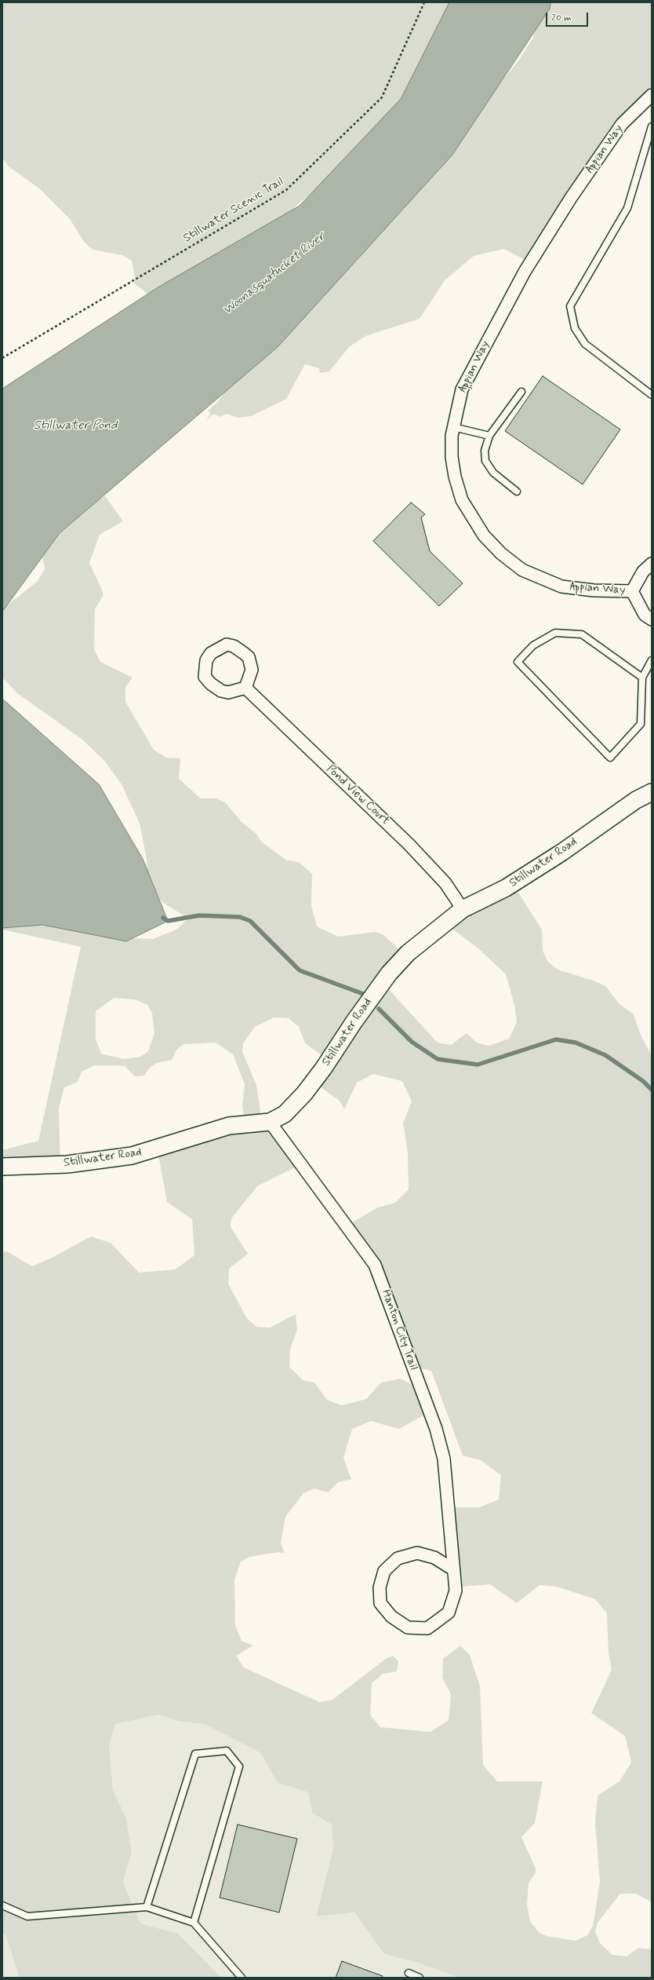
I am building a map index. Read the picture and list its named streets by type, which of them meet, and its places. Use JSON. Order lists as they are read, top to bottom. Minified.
{"streets":{"street":["Appian Way","Pond View Court","Stillwater Road","Hanton City Trail"],"path":["Stillwater Scenic Trail"]},"crossings":[["Pond View Court","Stillwater Road"],["Stillwater Road","Hanton City Trail"]],"water":["Woonasquatucket River","Stillwater Pond"],"scale_bar":"20 m"}
